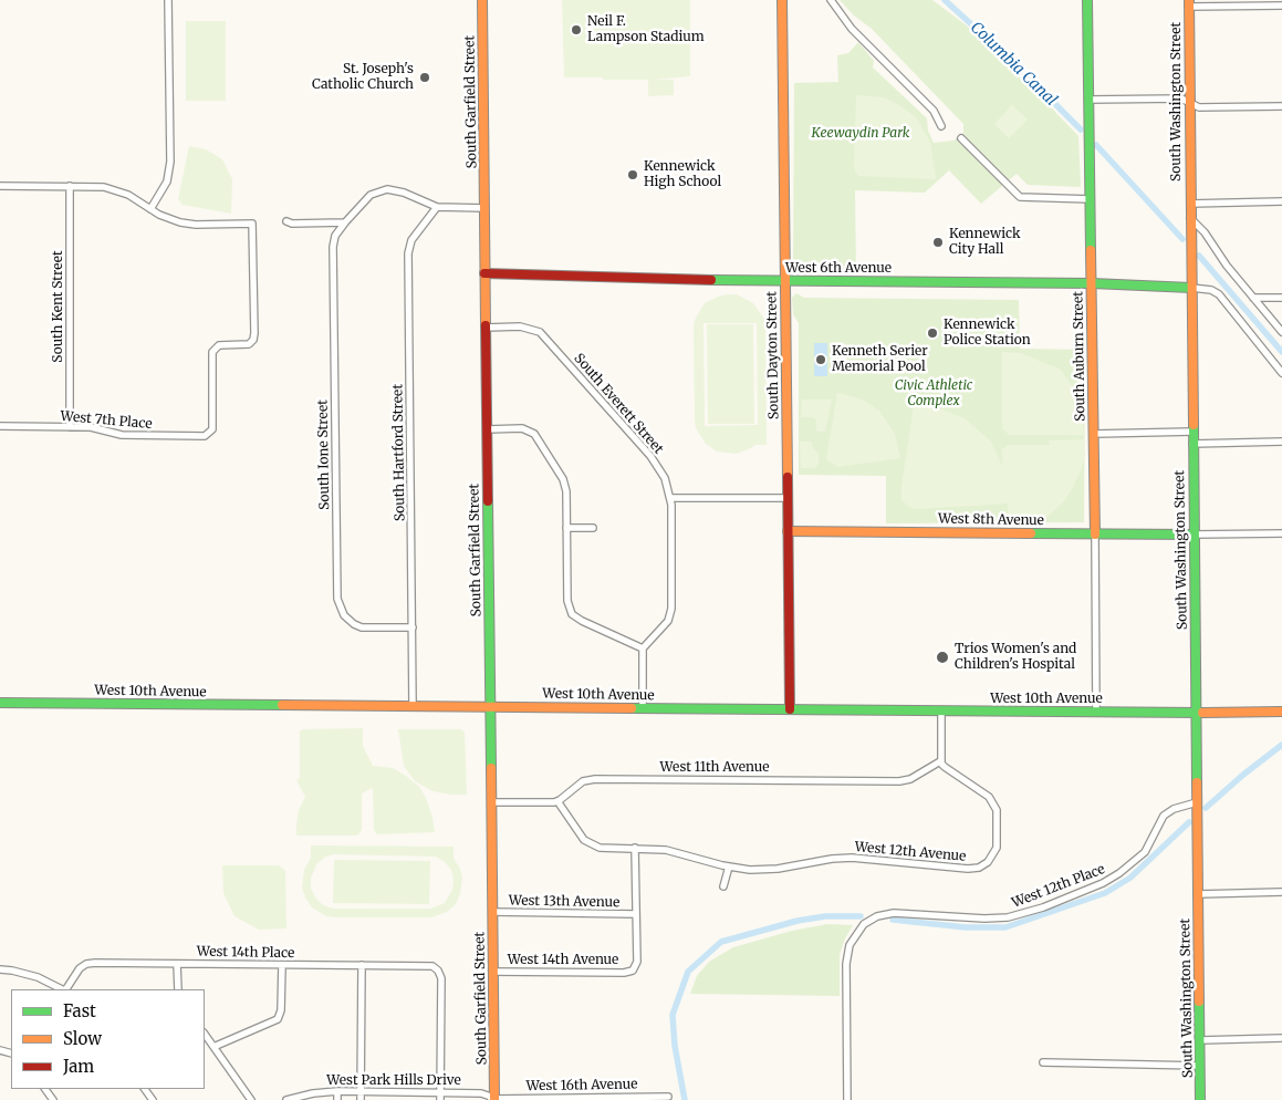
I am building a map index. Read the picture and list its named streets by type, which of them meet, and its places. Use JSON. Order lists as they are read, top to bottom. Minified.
{"streets":{"street":["South Garfield Street","South Washington Street","West 6th Avenue","South Kent Street","South Dayton Street","South Auburn Street","South Everett Street","West 7th Place","South Hartford Street","South Ione Street","West 8th Avenue","West 10th Avenue","West 11th Avenue","West 12th Avenue","West 12th Place","West 13th Avenue","West 14th Place","West 14th Avenue","West Park Hills Drive","West 16th Avenue"]},"crossings":[["South Garfield Street","West 6th Avenue"],["South Garfield Street","South Everett Street"],["South Garfield Street","West 10th Avenue"],["South Garfield Street","West 13th Avenue"],["South Garfield Street","West 14th Avenue"],["South Garfield Street","West Park Hills Drive"],["South Garfield Street","West 16th Avenue"],["South Washington Street","West 6th Avenue"],["South Washington Street","West 8th Avenue"],["South Washington Street","West 10th Avenue"],["South Washington Street","West 12th Place"],["West 6th Avenue","South Dayton Street"],["West 6th Avenue","South Auburn Street"],["South Kent Street","West 7th Place"],["South Dayton Street","West 8th Avenue"],["South Dayton Street","West 10th Avenue"],["South Auburn Street","West 8th Avenue"],["South Auburn Street","West 10th Avenue"],["South Hartford Street","South Ione Street"],["South Hartford Street","West 10th Avenue"],["West 11th Avenue","West 12th Avenue"],["West 13th Avenue","West 14th Avenue"],["West 14th Place","West Park Hills Drive"],["West Park Hills Drive","West 16th Avenue"]],"water":["Columbia Canal"],"parks":["Keewaydin Park","Civic Athletic Complex"],"places":["Neil F. Lampson Stadium","St. Joseph's Catholic Church","Kennewick High School","Kennewick City Hall","Kennewick Police Station","Kenneth Serier Memorial Pool","Trios Women's and Children's Hospital"],"legend":["Fast","Slow","Jam"]}
